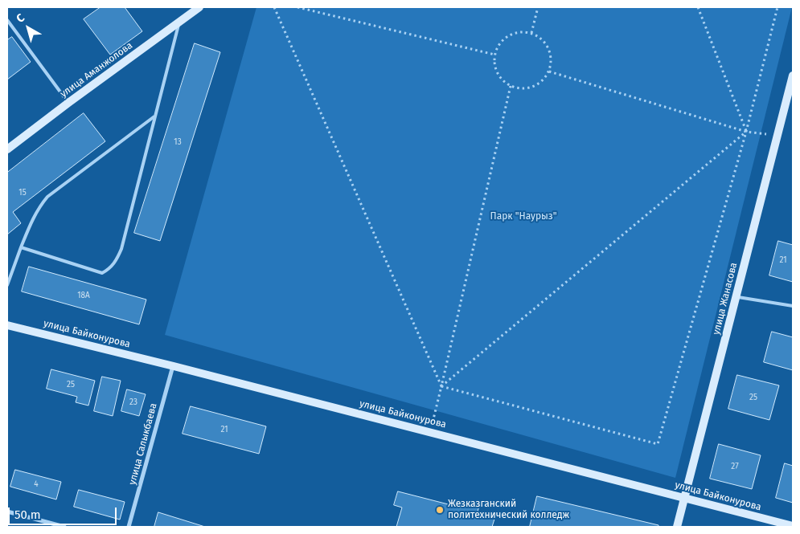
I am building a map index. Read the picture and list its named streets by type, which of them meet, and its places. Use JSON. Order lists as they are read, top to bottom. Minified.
{"streets":{"street":["улица Аманжолова","улица Жанасова","улица Байконурова","улица Салыкбаева"]},"crossings":[["улица Жанасова","улица Байконурова"],["улица Байконурова","улица Салыкбаева"]],"parks":["Парк \"Наурыз\""],"places":["Жезказганский политехнический колледж"],"house_numbers":["13","15","21","18А","25","25","23","21","27","4"],"scale_bar":"50 m","north":"top left"}
